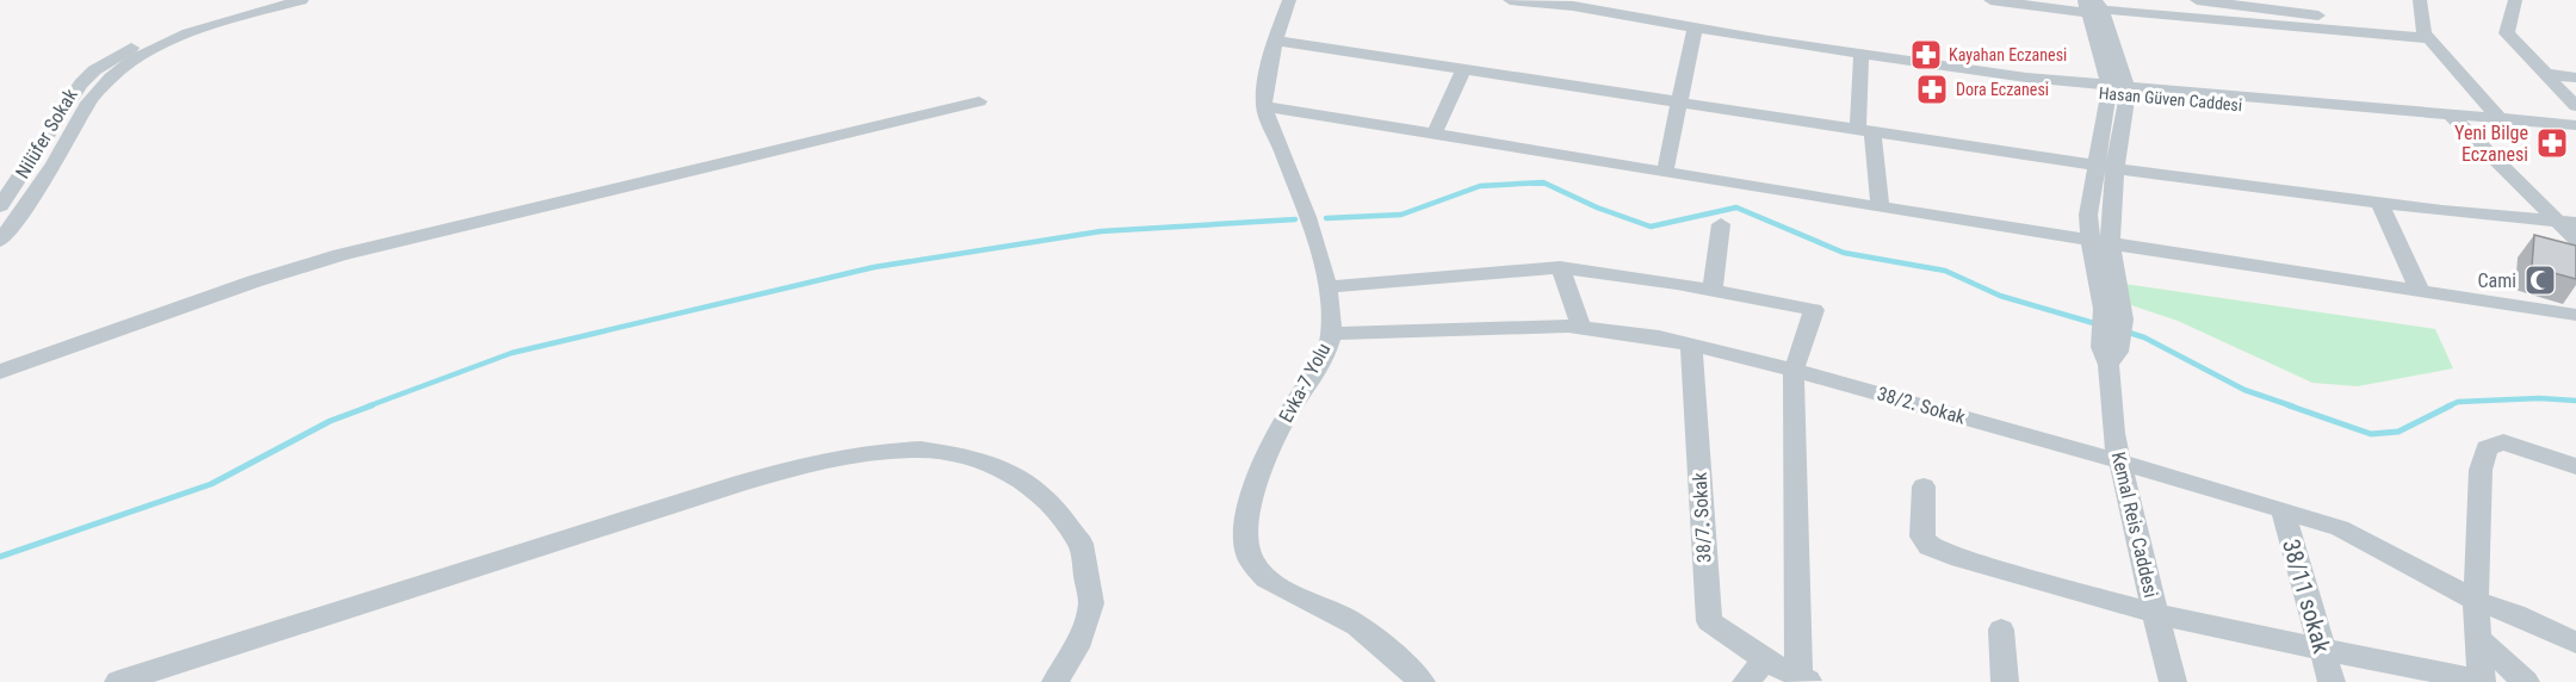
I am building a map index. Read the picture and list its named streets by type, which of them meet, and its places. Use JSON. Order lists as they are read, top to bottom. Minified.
{"streets":{"street":["Hasan Güven Caddesi","Nilüfer Sokak","Evka-7 Yolu","38/2. Sokak","38/7. Sokak","Kemal Reis Caddesi","38/11 sokak"]},"crossings":[["Hasan Güven Caddesi","Kemal Reis Caddesi"],["Evka-7 Yolu","38/2. Sokak"],["38/2. Sokak","38/7. Sokak"],["38/2. Sokak","Kemal Reis Caddesi"],["38/2. Sokak","38/11 sokak"]],"places":{"pharmacy":["Kayahan Eczanesi","Dora Eczanesi","Yeni Bilge Eczanesi"],"mosque":["Cami"]}}
